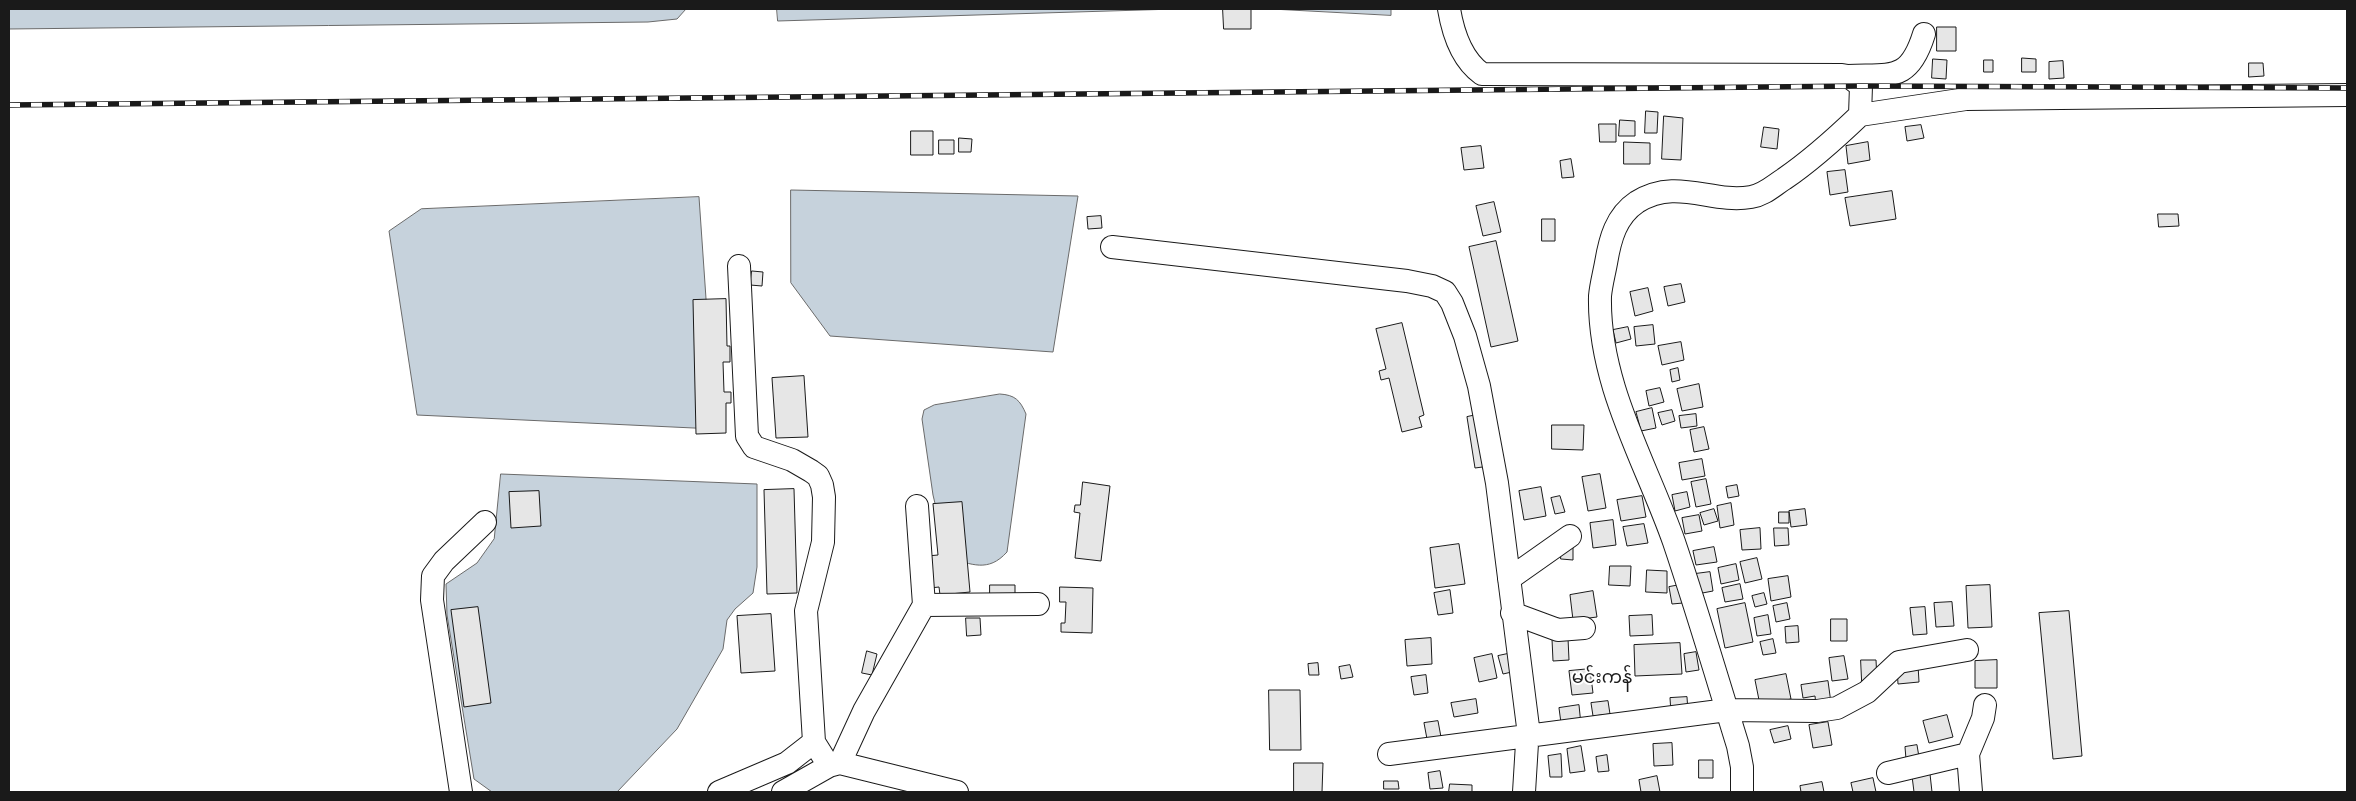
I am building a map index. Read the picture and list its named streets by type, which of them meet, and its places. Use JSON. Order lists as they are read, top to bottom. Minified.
{"districts":["မင်းကန်"]}
